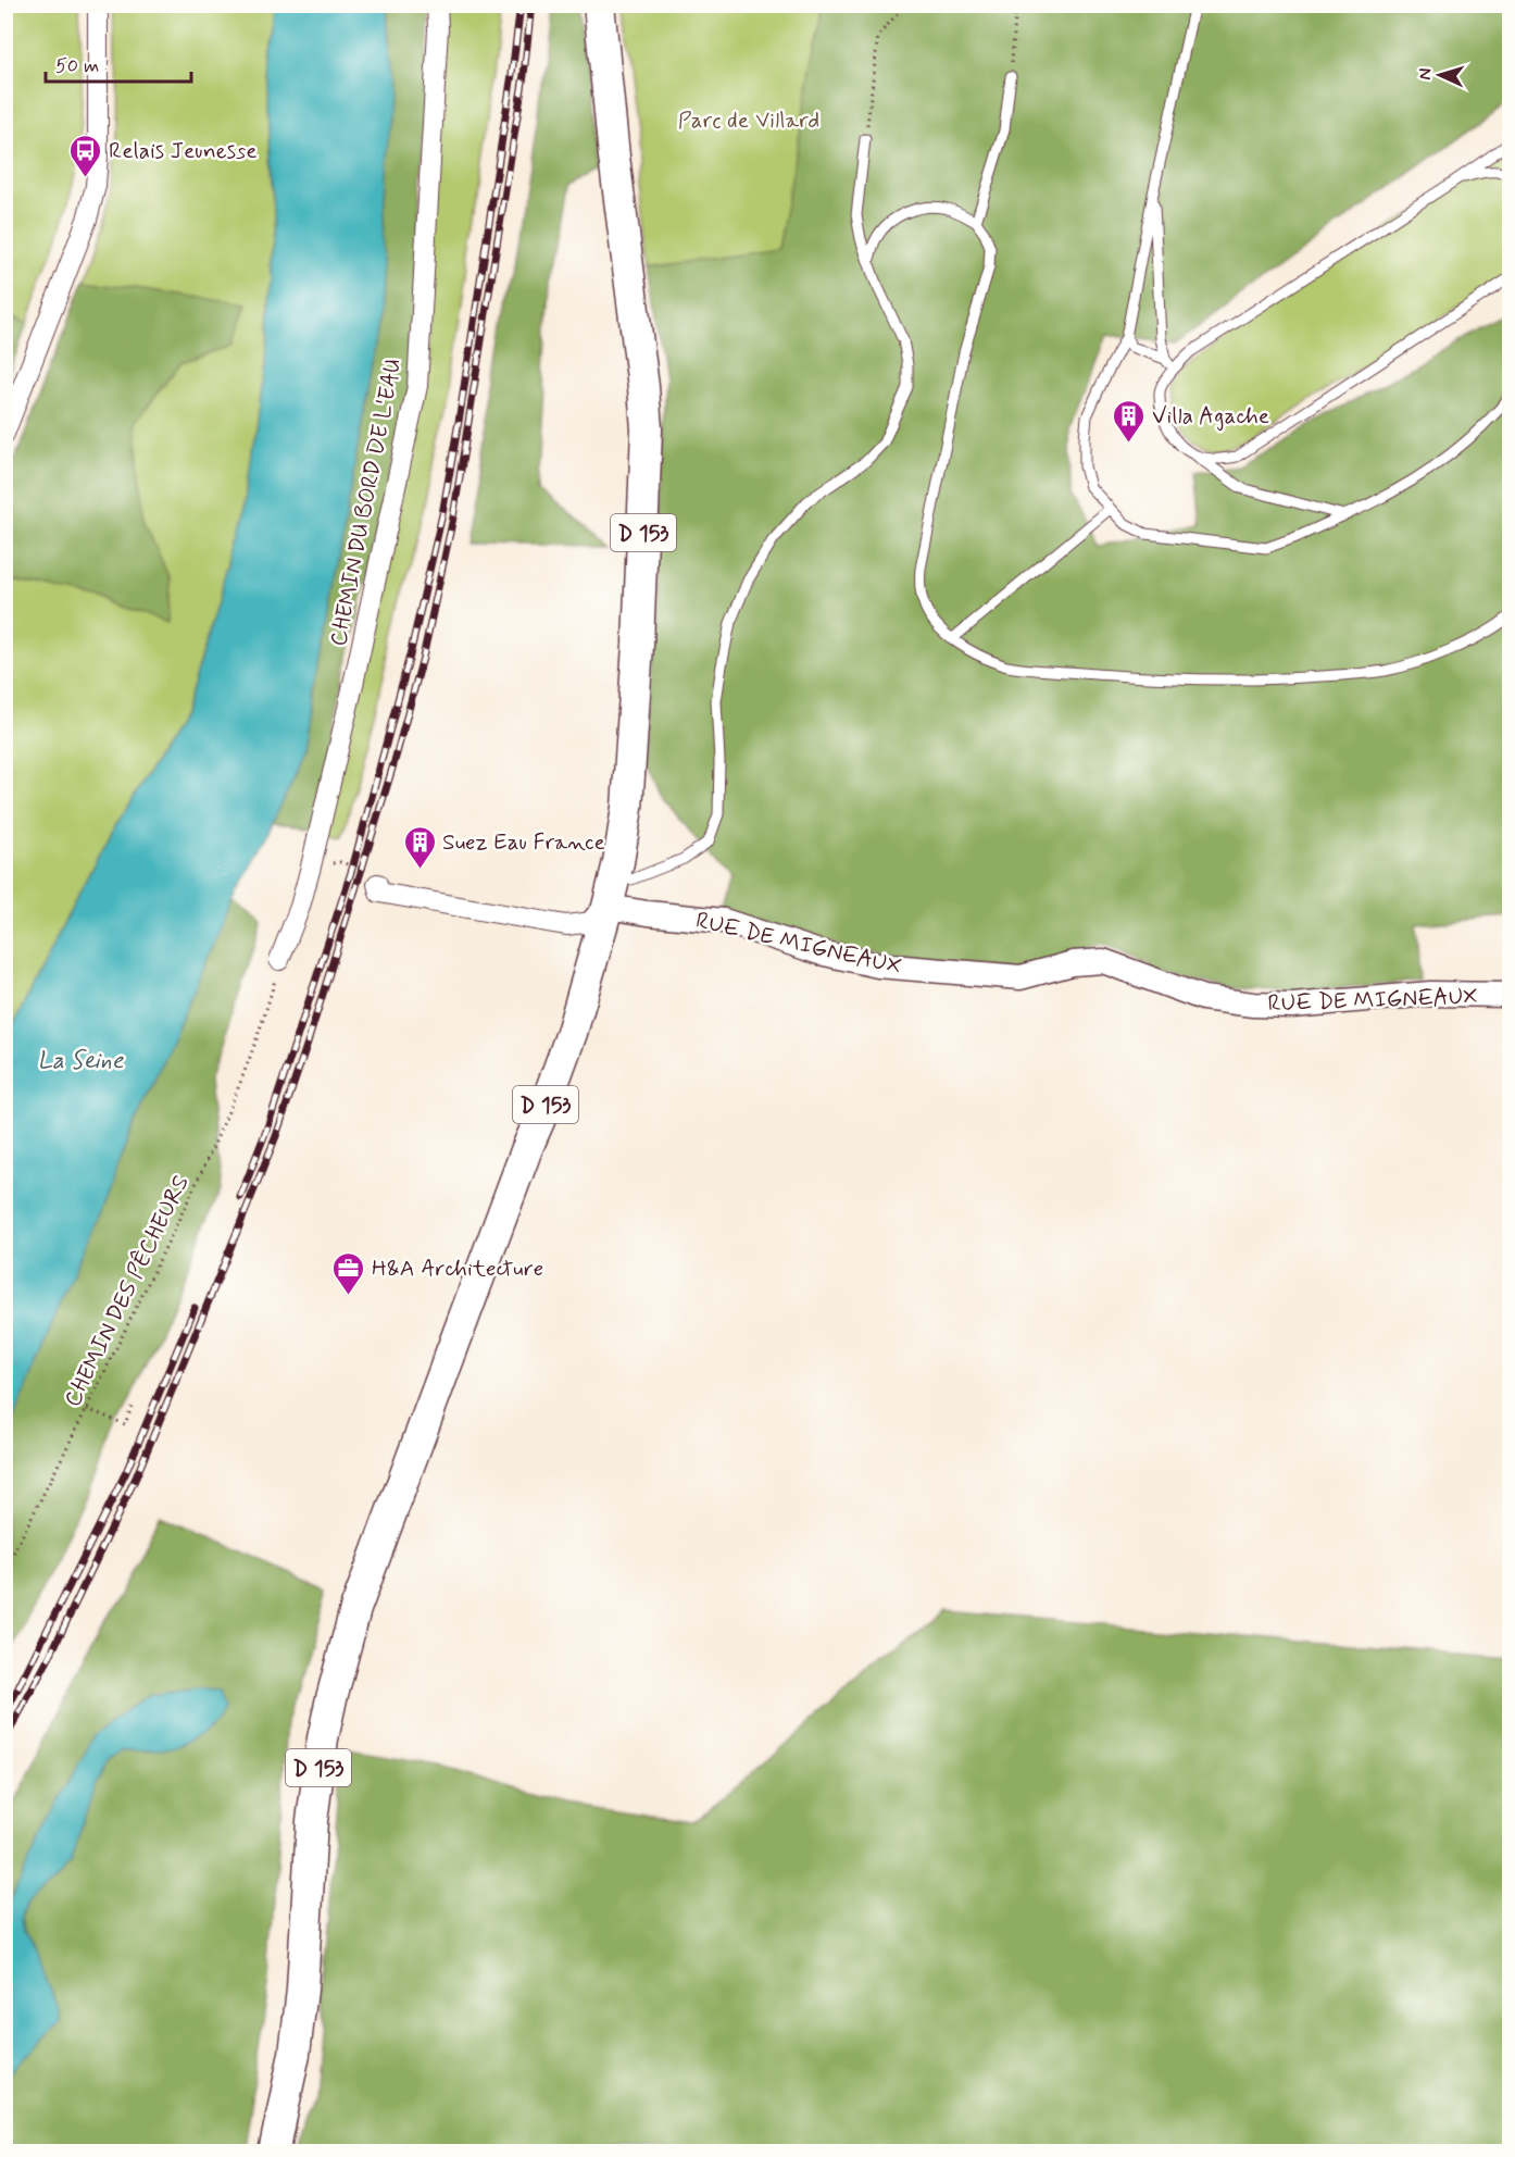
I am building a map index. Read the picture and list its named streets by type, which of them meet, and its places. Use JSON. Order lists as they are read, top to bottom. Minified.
{"streets":{"main road":["D 153"],"street":["CHEMIN DU BORD DE L'EAU","RUE DE MIGNEAUX"],"path":["CHEMIN DES PÊCHEURS"]},"crossings":[["CHEMIN DU BORD DE L'EAU","CHEMIN DES PÊCHEURS"],["D 153","RUE DE MIGNEAUX"]],"water":["La Seine"],"parks":["Parc de Villard"],"places":{"bus stop":["Relais Jeunesse"],"building":["Villa Agache","Suez Eau France"],"office":["H&A Architecture"]},"scale_bar":"50 m","north":"left"}
